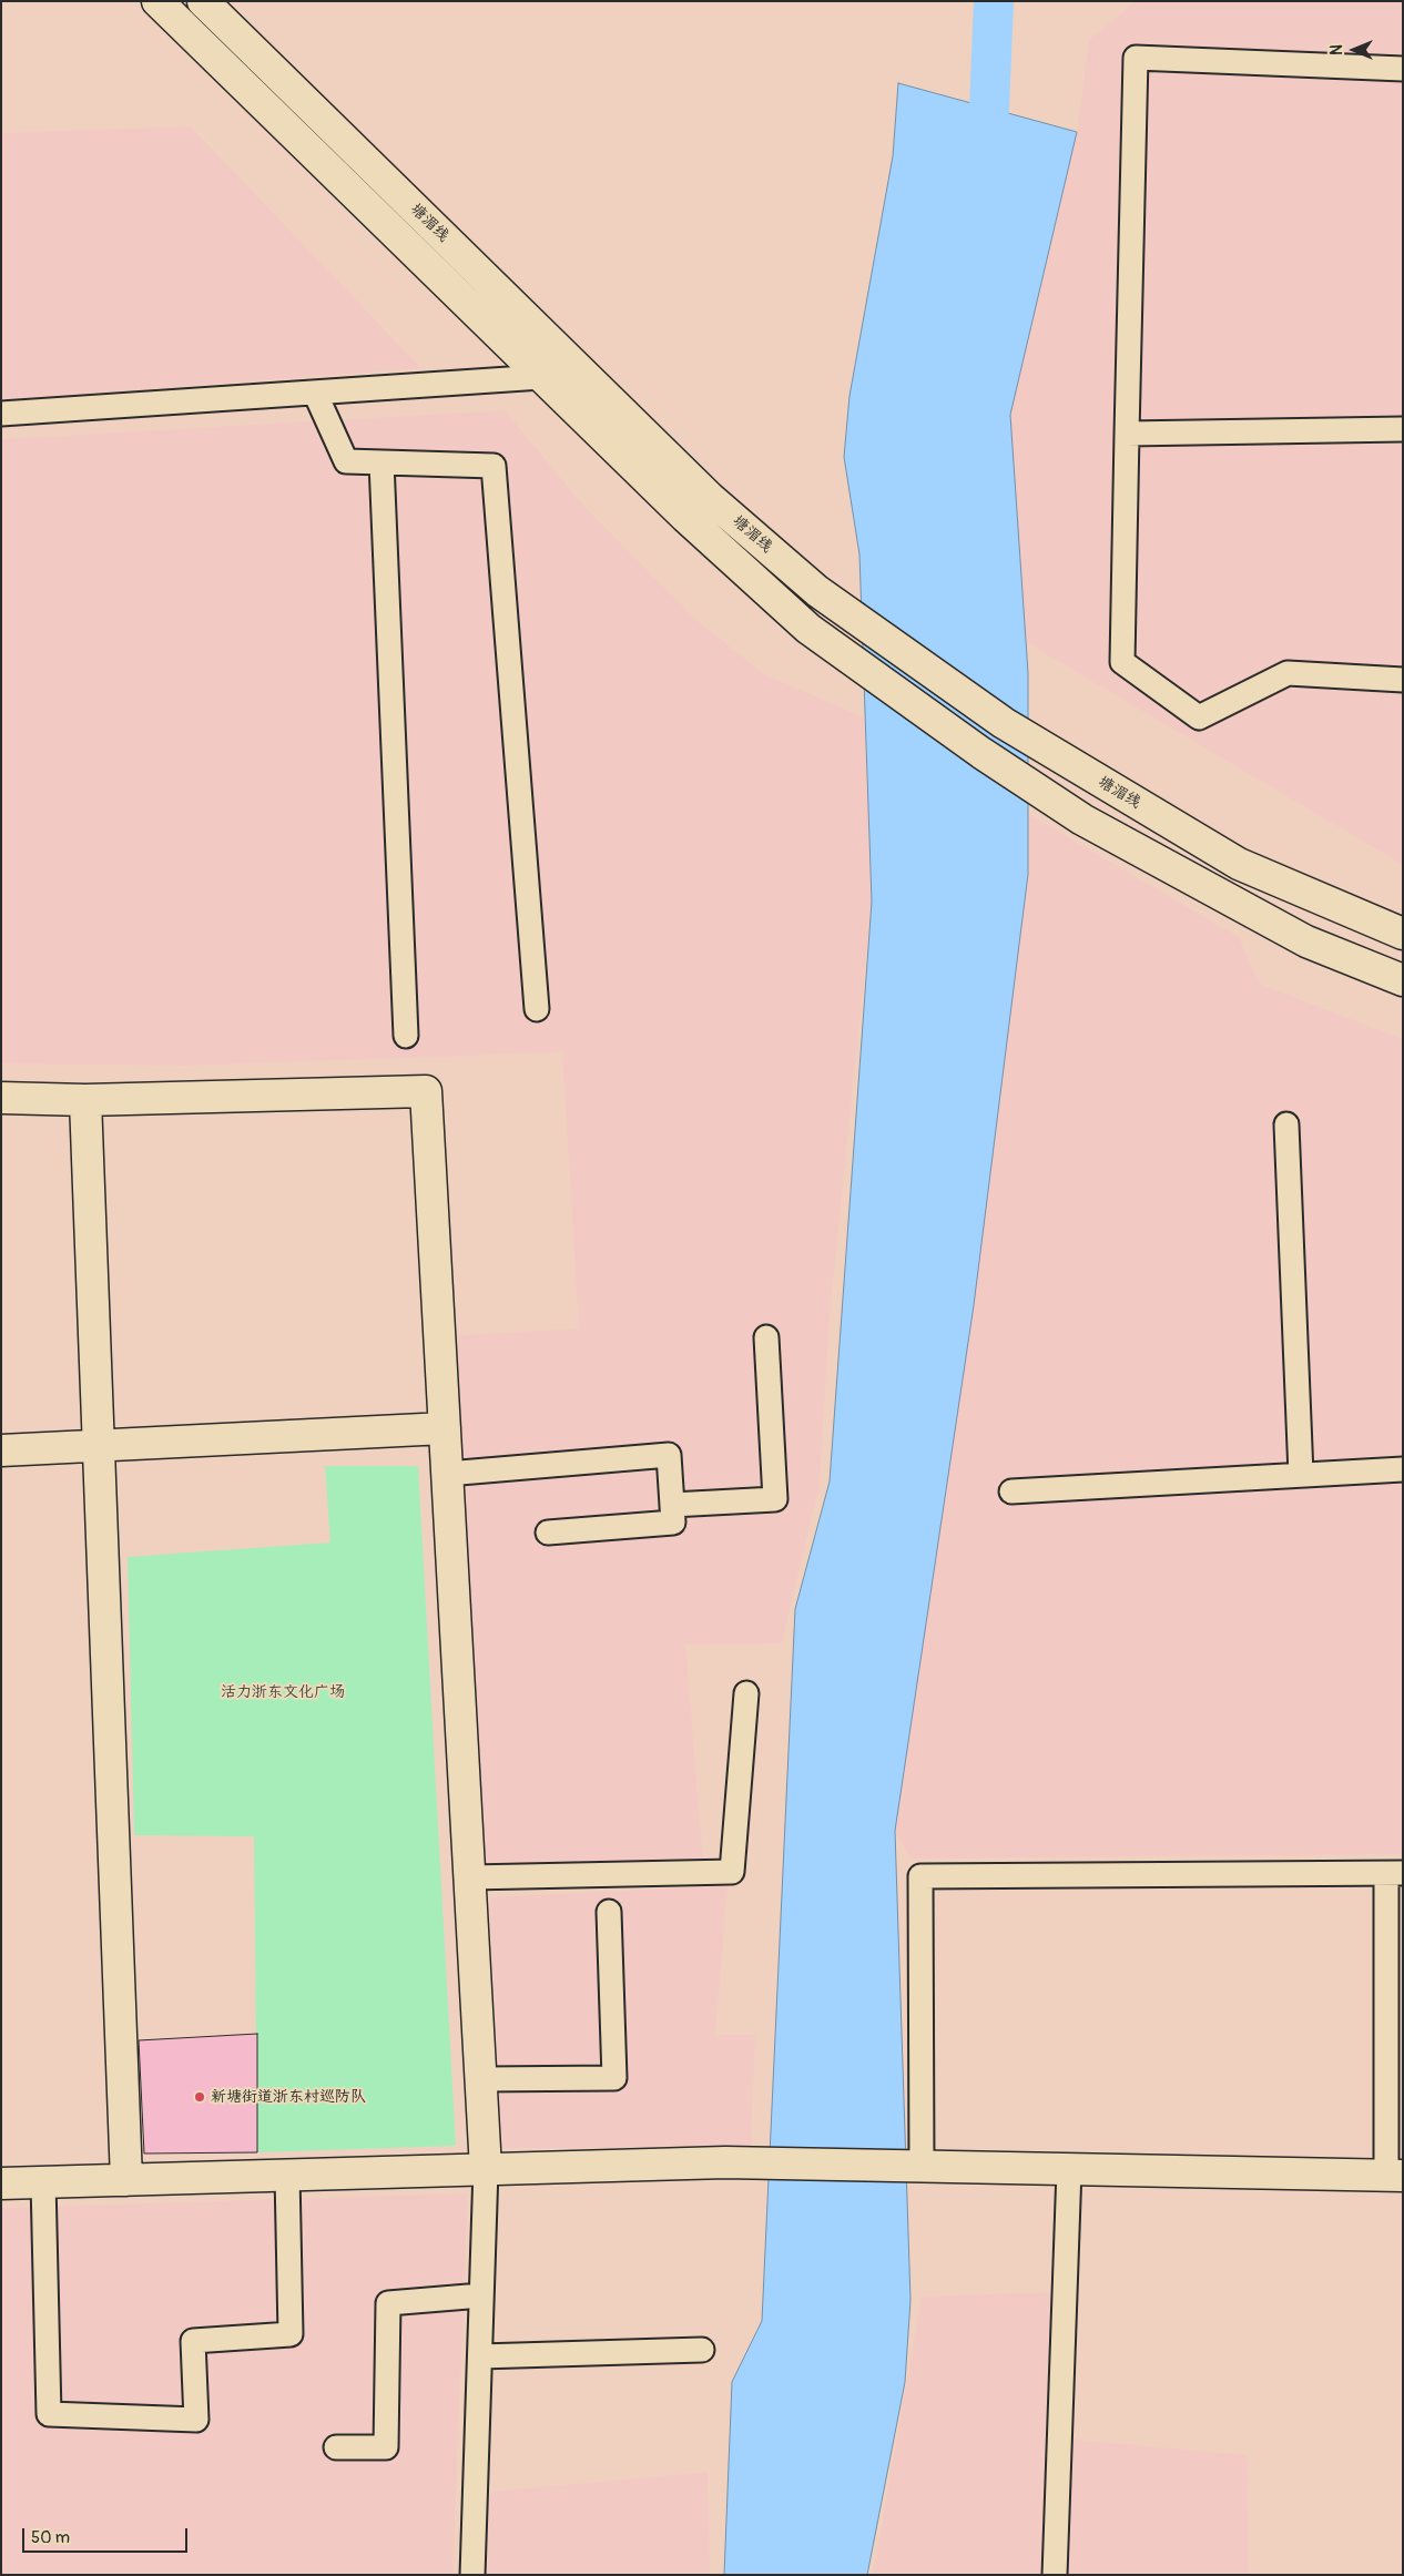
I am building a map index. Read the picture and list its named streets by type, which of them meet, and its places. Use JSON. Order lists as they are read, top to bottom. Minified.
{"streets":{"main road":["塘湄线"]},"parks":["活力浙东文化广场"],"places":["新塘街道浙东村巡防队"],"scale_bar":"50 m","north":"left"}
